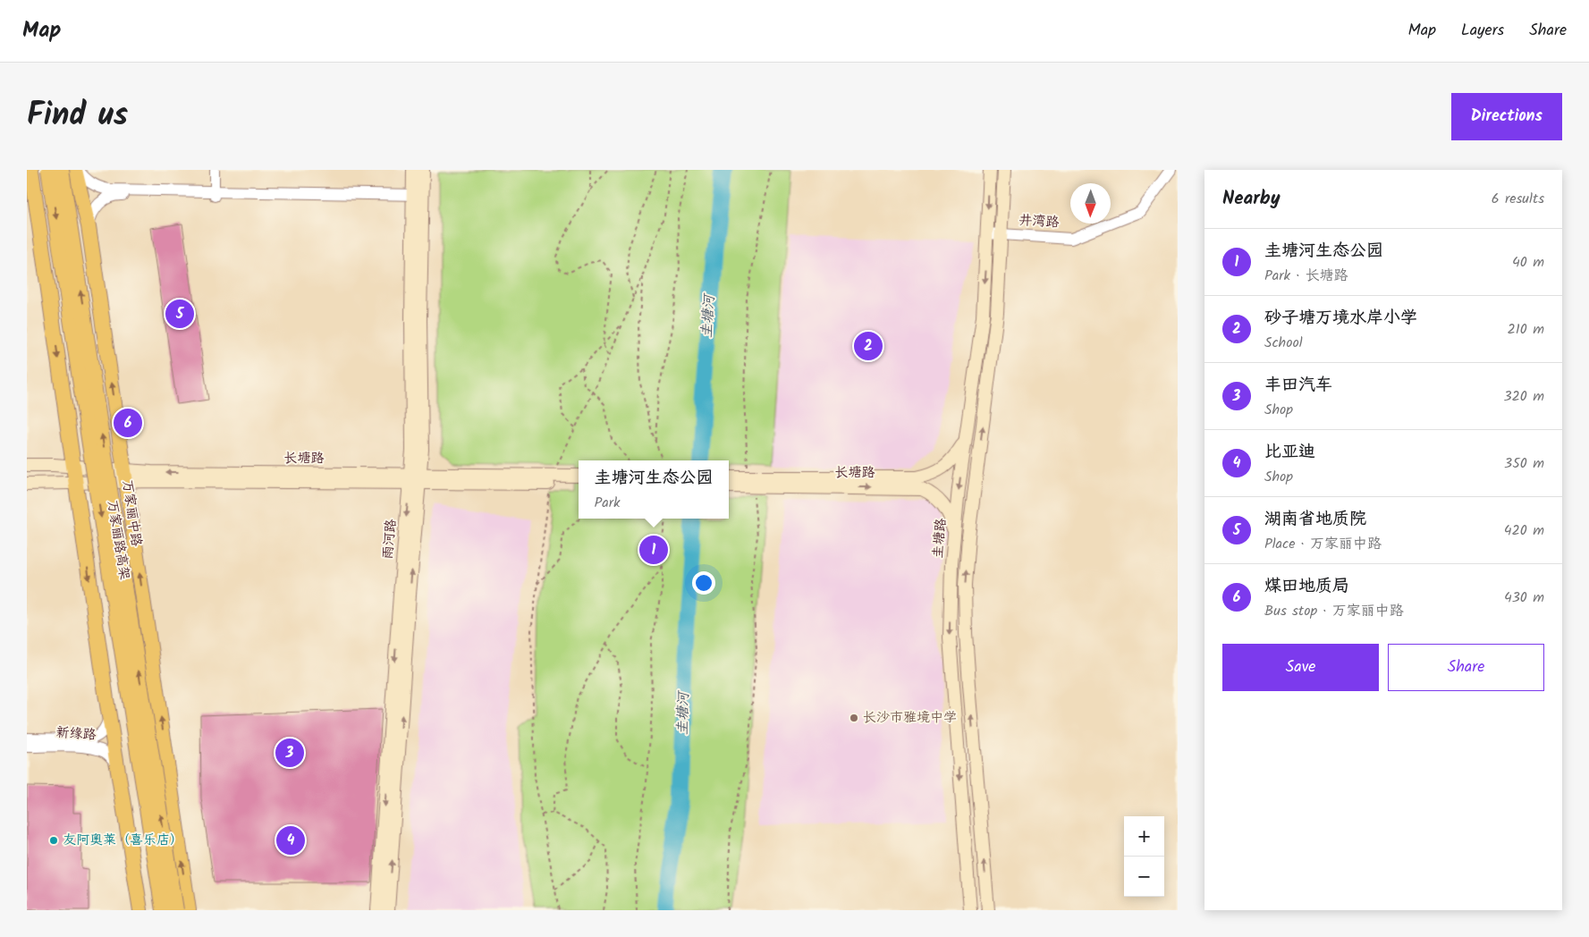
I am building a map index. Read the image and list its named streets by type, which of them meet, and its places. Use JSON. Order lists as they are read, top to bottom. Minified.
{"streets":{"main road":["长塘路","万家丽中路","圭塘路","雨河路","万家丽路高架"],"street":["井湾路","新缘路"]},"crossings":[["井湾路","圭塘路"],["长塘路","万家丽中路"],["长塘路","圭塘路"],["长塘路","雨河路"]],"water":["圭塘河"],"places":["长沙市雅境中学","友阿奥莱（喜乐店）"],"north":"bottom","page":{"header":"Map","nav":["Map","Layers","Share"],"title":"Find us","buttons":["Directions",["Save","Share"]],"heading":["Nearby","6 results"],"list":[{"mark":"1","name":"圭塘河生态公园","note":"Park · 长塘路","value":"40 m"},{"mark":"2","name":"砂子塘万境水岸小学","note":"School","value":"210 m"},{"mark":"3","name":"丰田汽车","note":"Shop","value":"320 m"},{"mark":"4","name":"比亚迪","note":"Shop","value":"350 m"},{"mark":"5","name":"湖南省地质院","note":"Place · 万家丽中路","value":"420 m"},{"mark":"6","name":"煤田地质局","note":"Bus stop · 万家丽中路","value":"430 m"}],"pins":["5","2","6","1","3","4"],"popup":["圭塘河生态公园","Park"],"map_buttons":["+","−"]}}
